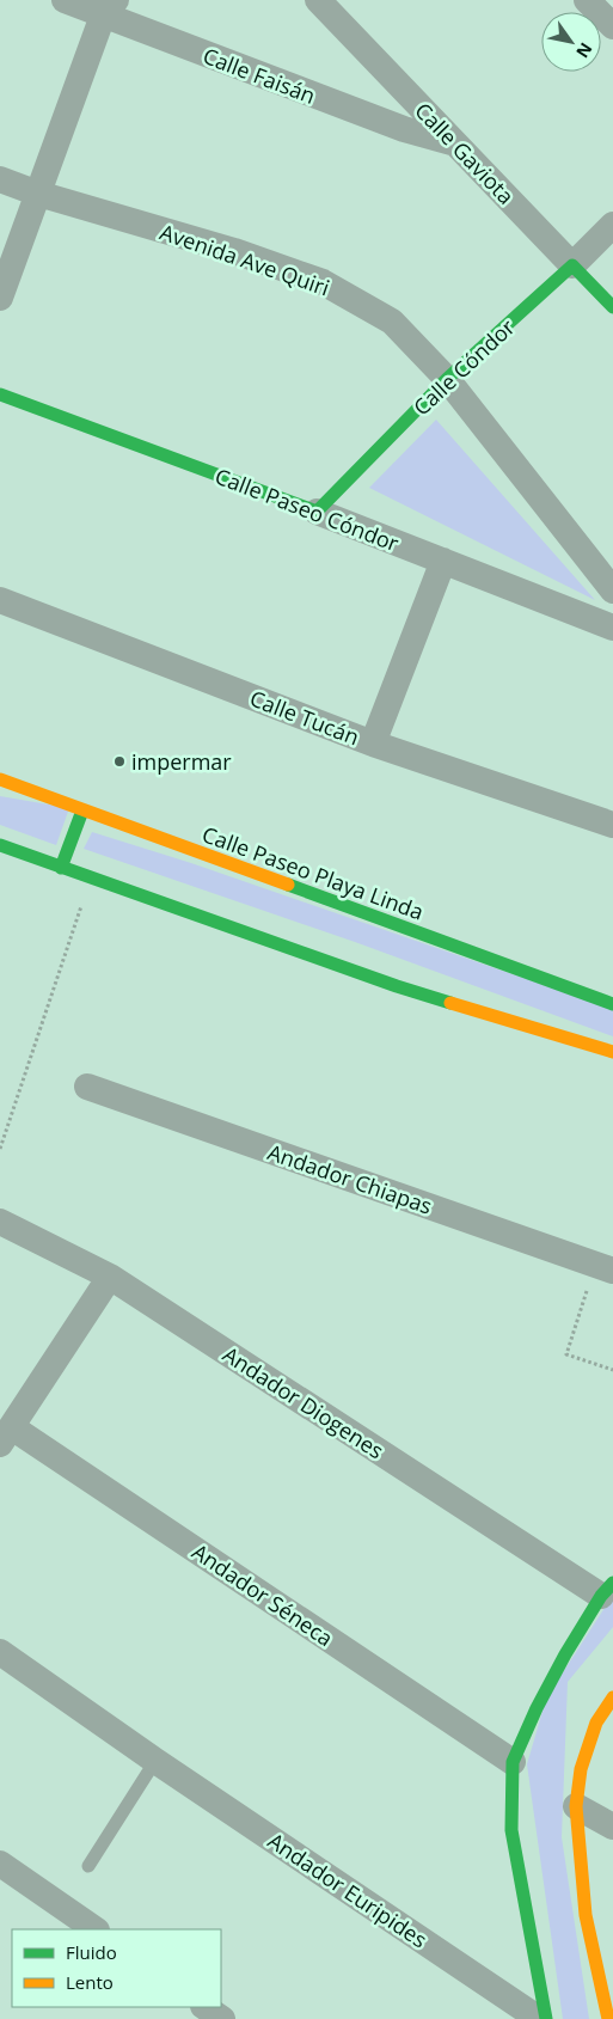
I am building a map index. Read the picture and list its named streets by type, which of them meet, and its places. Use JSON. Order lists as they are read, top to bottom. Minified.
{"streets":{"street":["Calle Faisán","Calle Gaviota","Avenida Ave Quiri","Calle Cóndor","Calle Paseo Cóndor","Calle Tucán","Calle Paseo Playa Linda","Andador Chiapas","Andador Diogenes","Andador Séneca","Andador Euripides"]},"crossings":[["Calle Faisán","Calle Gaviota"],["Calle Gaviota","Calle Cóndor"],["Avenida Ave Quiri","Calle Cóndor"],["Calle Cóndor","Calle Paseo Cóndor"]],"places":["impermar"],"legend":["Fluido","Lento"],"north":"bottom right"}
